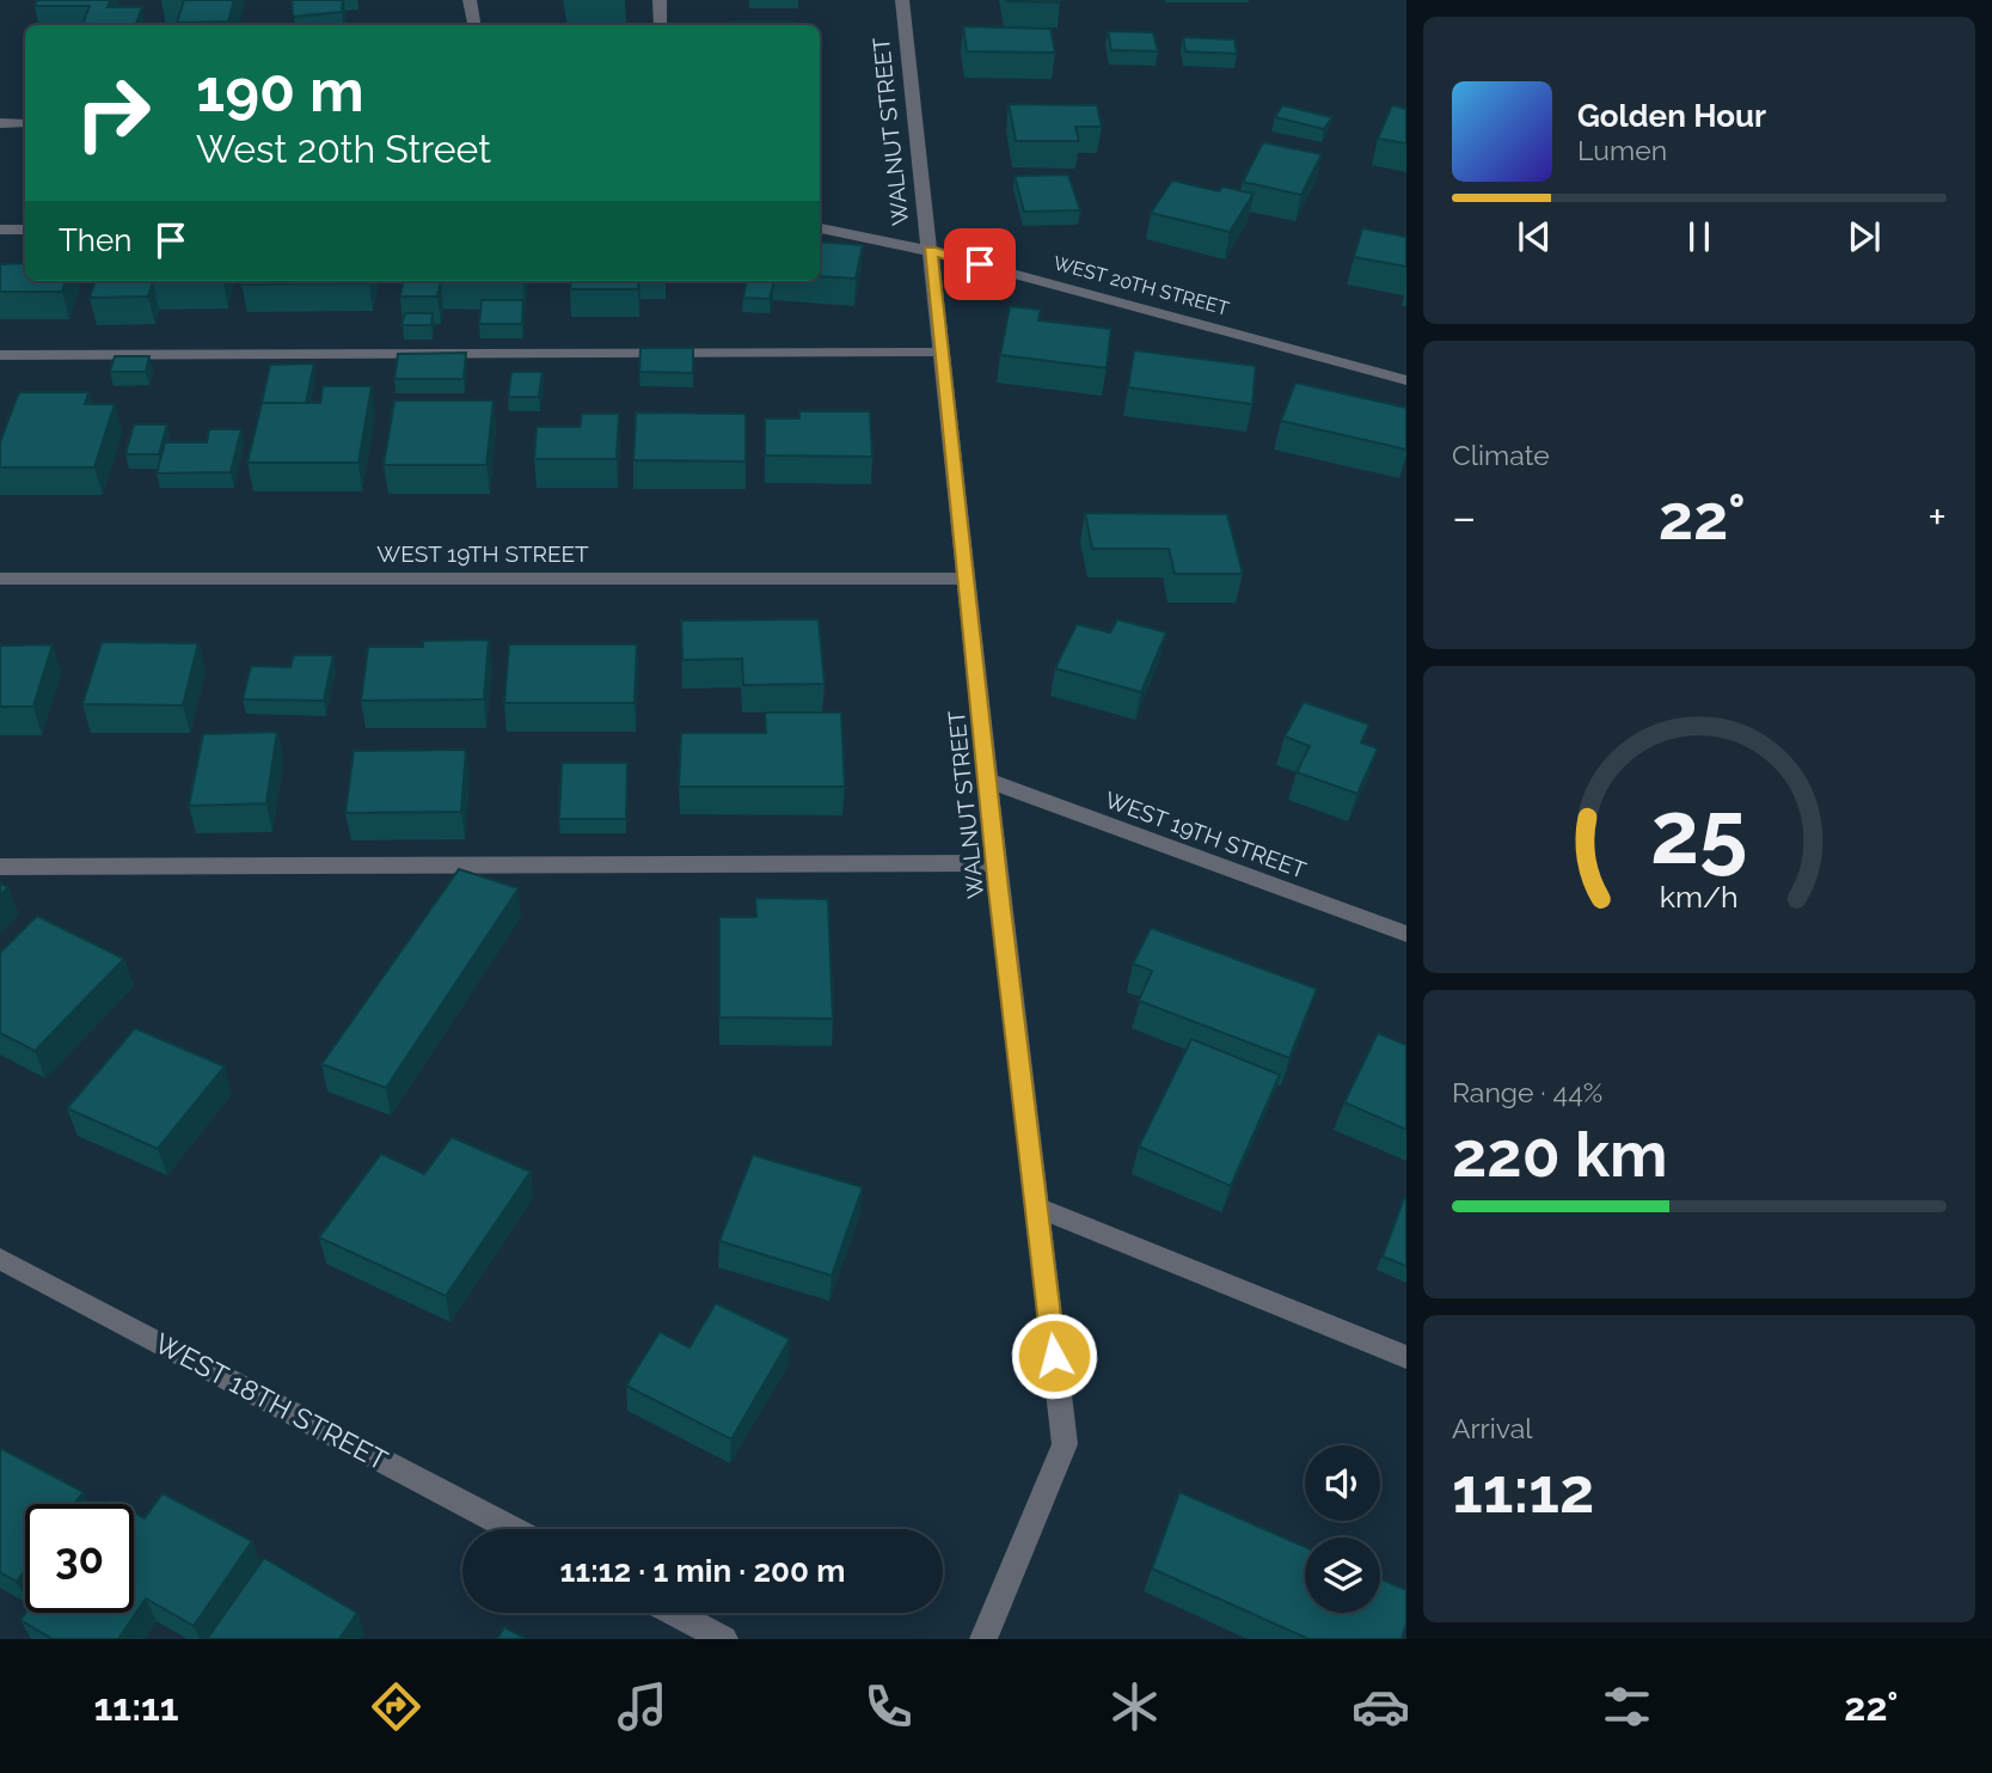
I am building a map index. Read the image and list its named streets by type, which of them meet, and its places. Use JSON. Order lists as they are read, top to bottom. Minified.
{"streets":{"street":["WALNUT STREET","WEST 20TH STREET","WEST 19TH STREET","WEST 18TH STREET"]},"crossings":[["WALNUT STREET","WEST 20TH STREET"],["WALNUT STREET","WEST 19TH STREET"]],"page":{"turn":["190 m","West 20th Street"],"song":["Golden Hour","Lumen"],"then":"Then","tile":["Climate",["Range · 44%","220 km"],["Arrival","11:12"]],"heat":["−","22°","+"],"limit":"30","trip":"11:12 · 1 min · 200 m","tabs":["11:11","22°"],"gauge":["25","km/h"]}}
